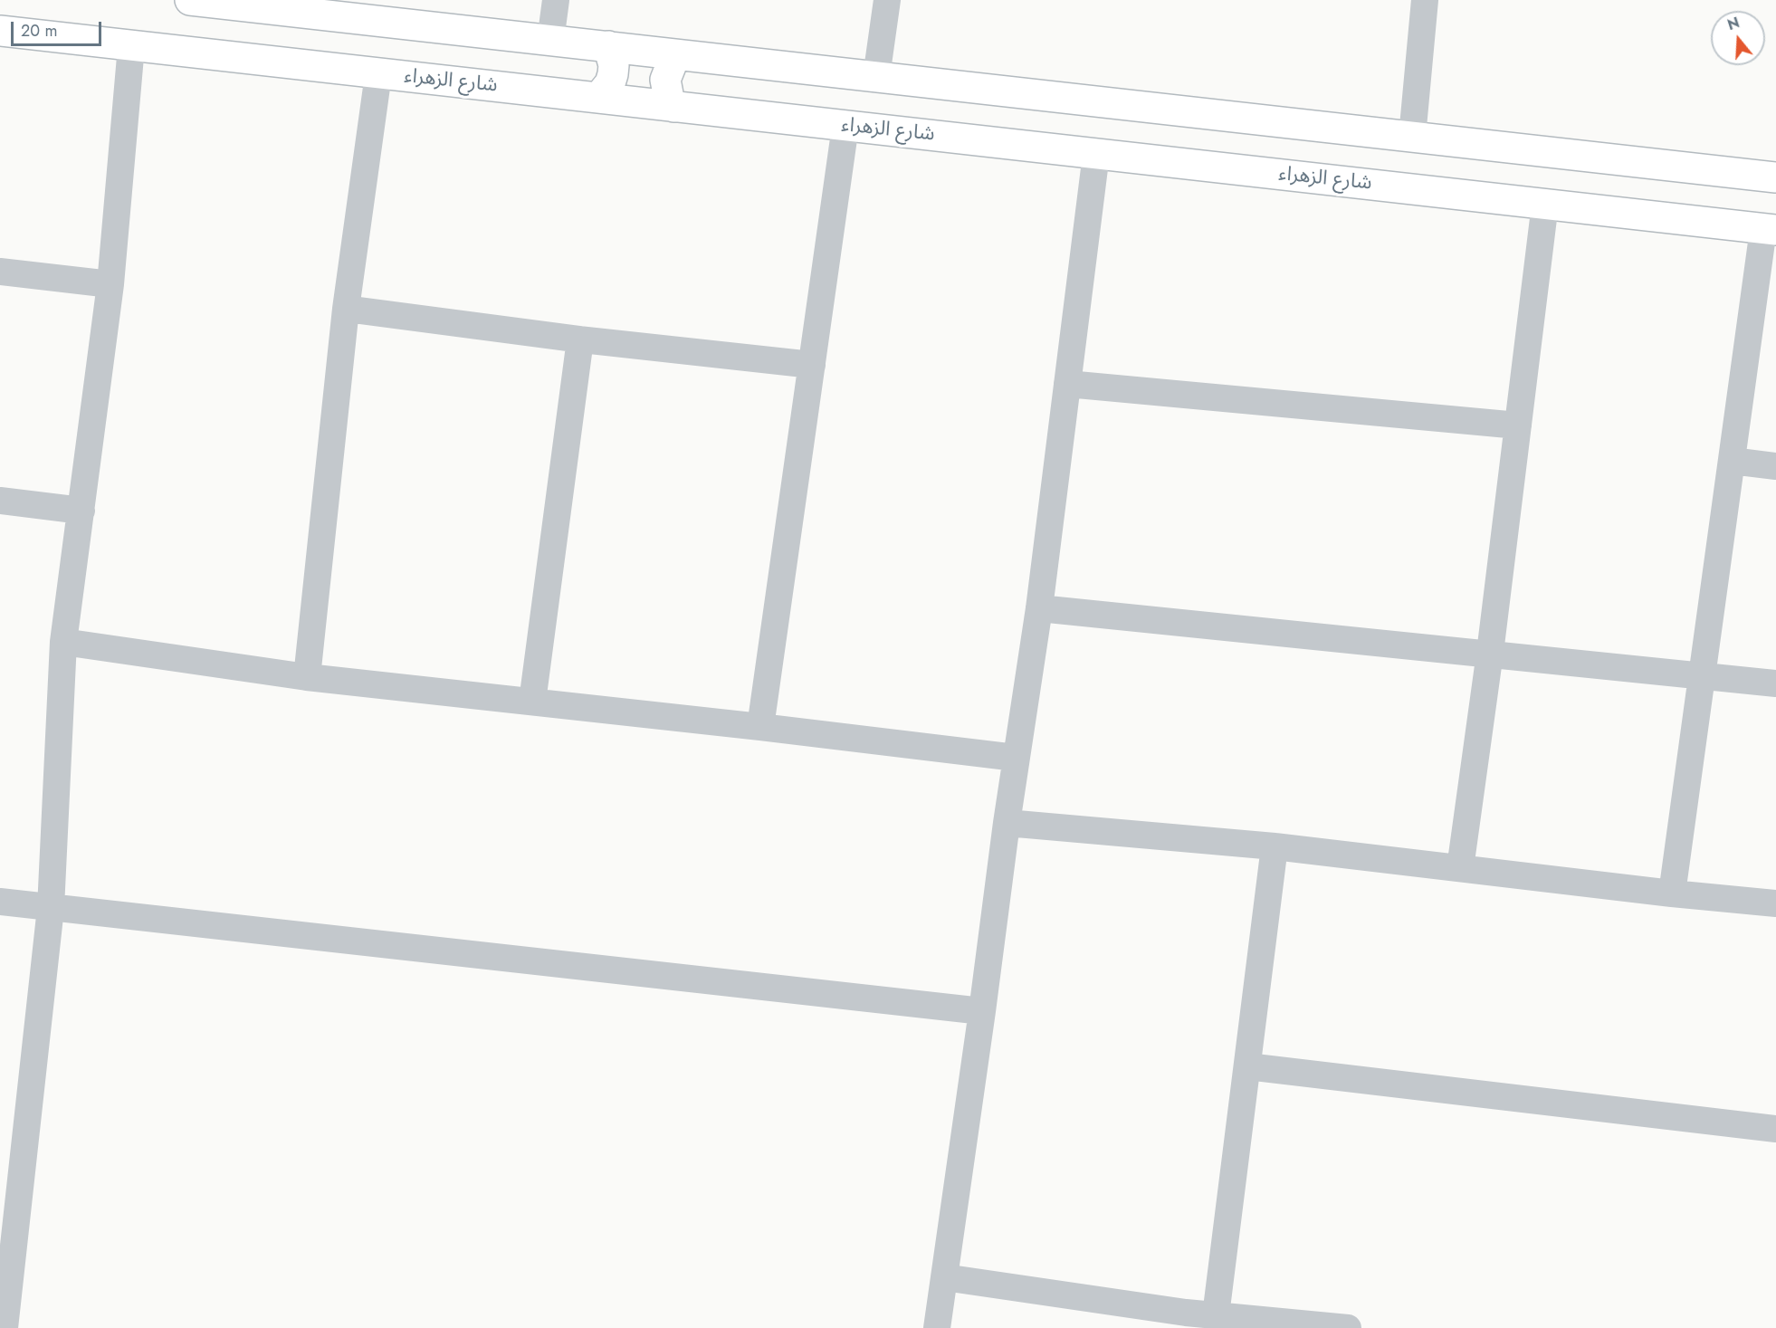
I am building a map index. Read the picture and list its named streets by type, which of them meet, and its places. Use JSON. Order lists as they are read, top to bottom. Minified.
{"streets":{"main road":["شارع الزهراء"]},"scale_bar":"20 m","north":"top"}
